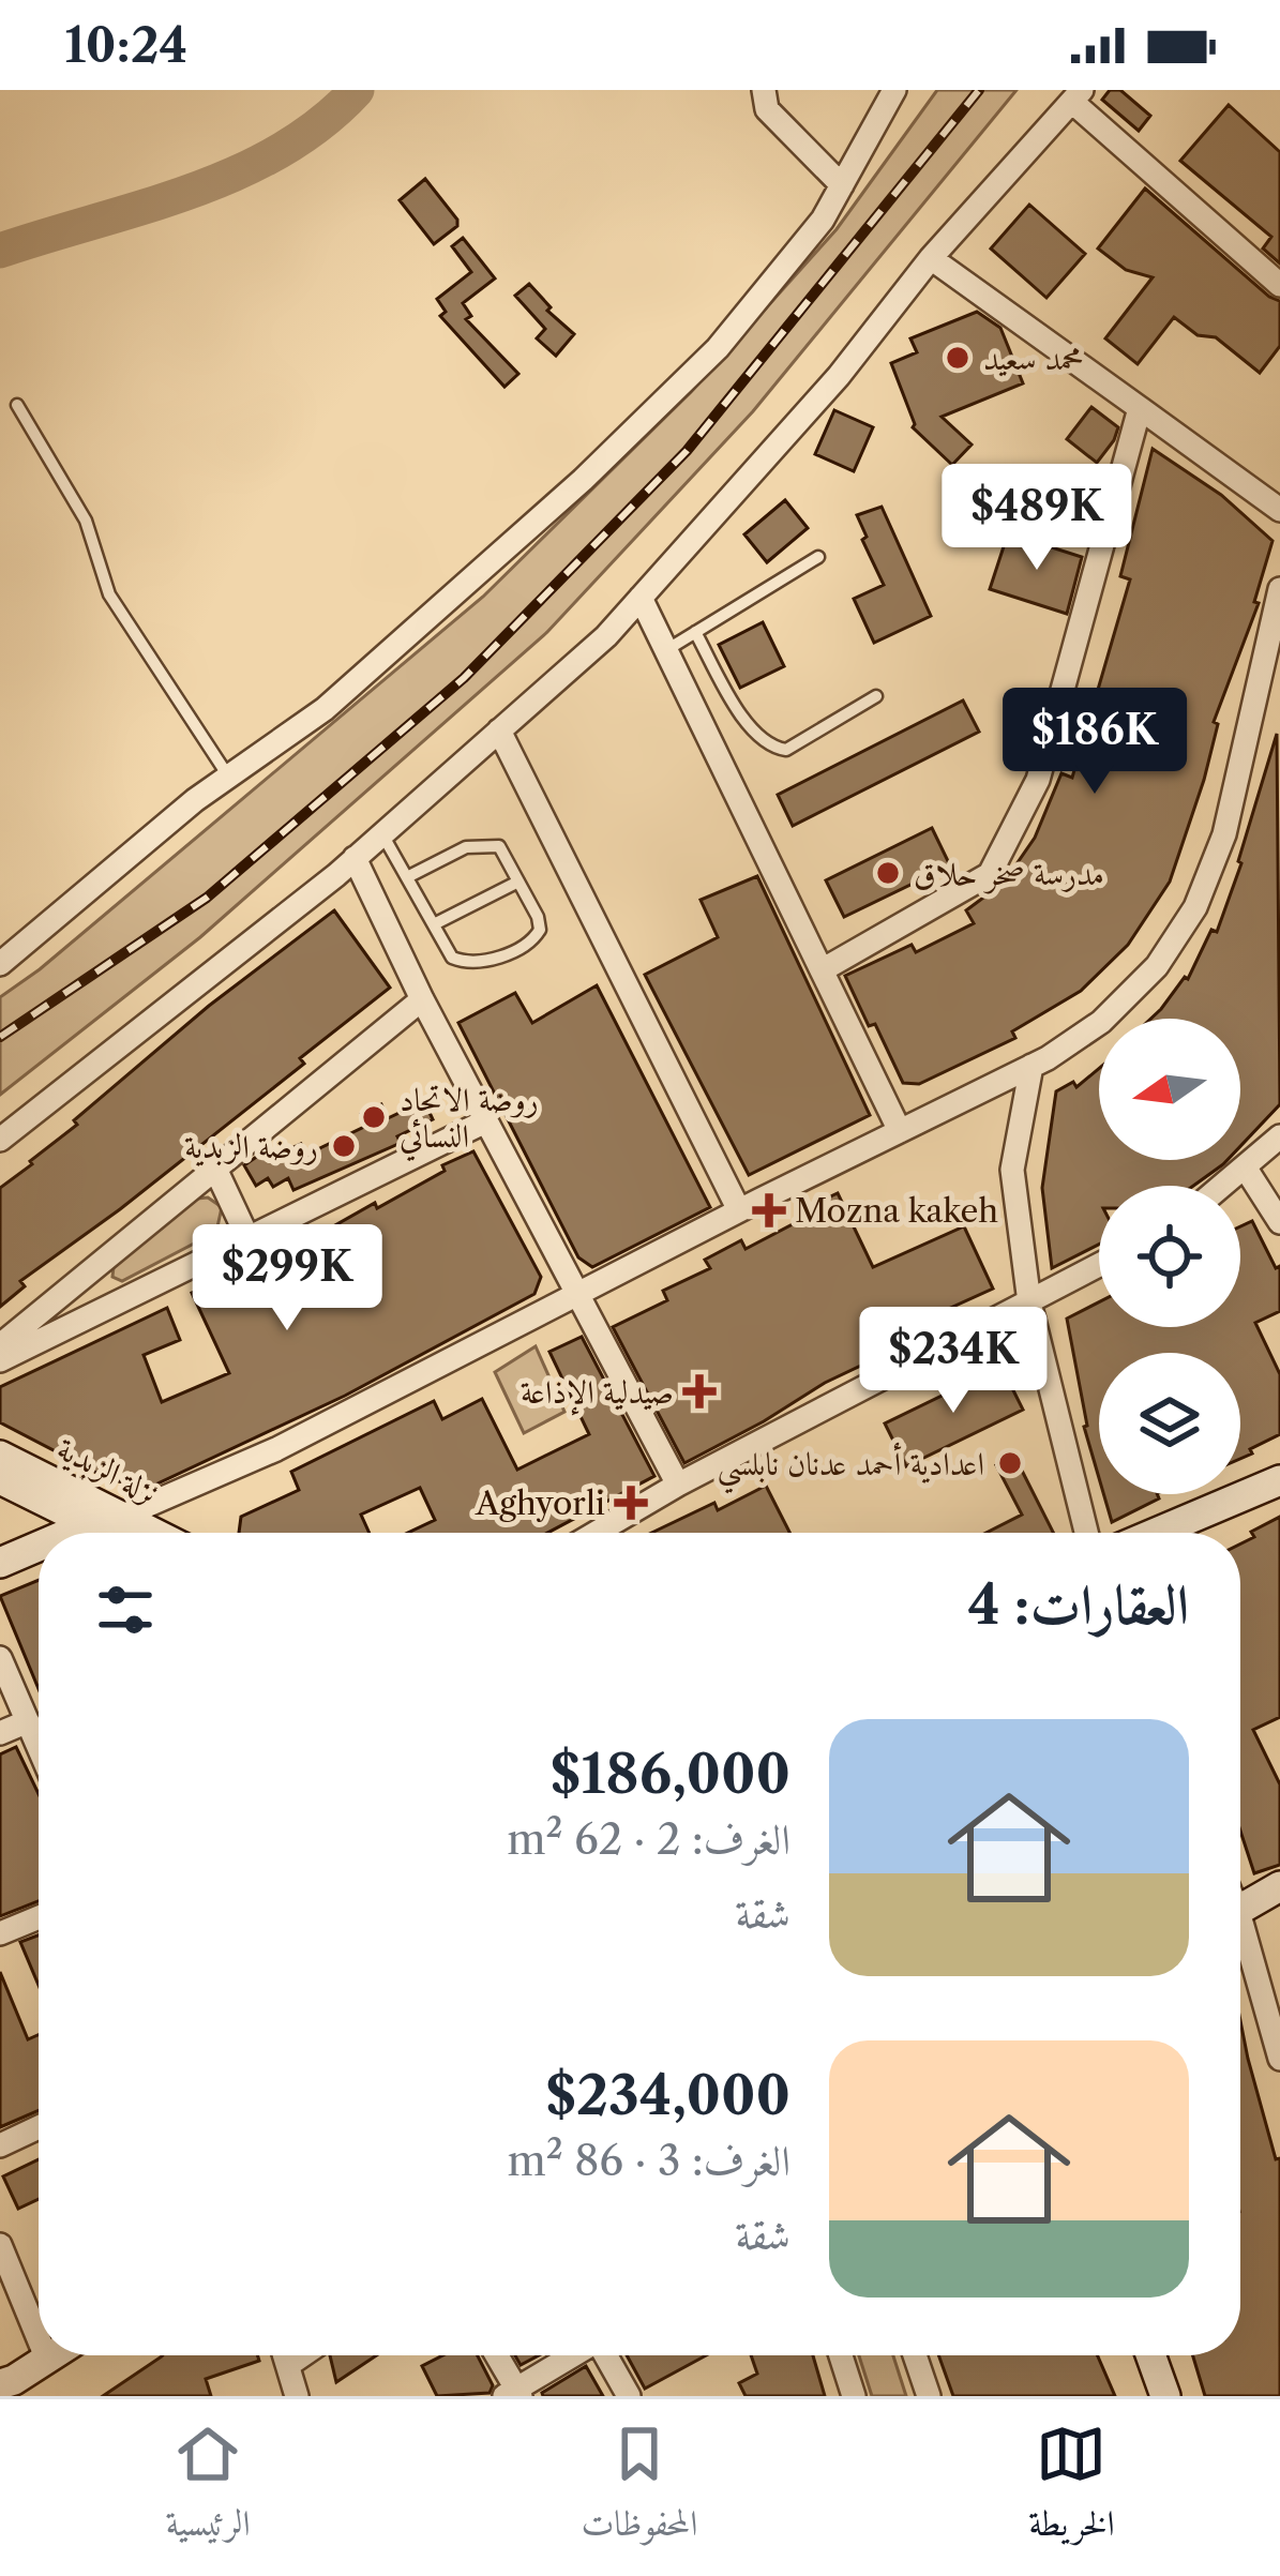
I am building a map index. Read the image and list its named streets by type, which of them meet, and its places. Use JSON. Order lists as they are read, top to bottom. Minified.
{"streets":{"main road":["نزلة الزبدية"]},"places":{"other":["محمد سعيد","مدرسة صخر حلاق","روضة الاتحاد النسائي","روضة الزبدية","اعدادية أحمد عدنان نابلسي"],"health":["Mozna kakeh","صيدلية الإذاعة","Aghyorli"]},"north":"left","page":{"status":"10:24","price":["$489K","$186K","$299K","$234K"],"heading":"العقارات: 4","list":[{"name":"$186,000","note":"الغرف: 2 · 62 m² · شقة"},{"name":"$234,000","note":"الغرف: 3 · 86 m² · شقة"}],"tabs":["الخريطة","المحفوظات","الرئيسية"]}}
